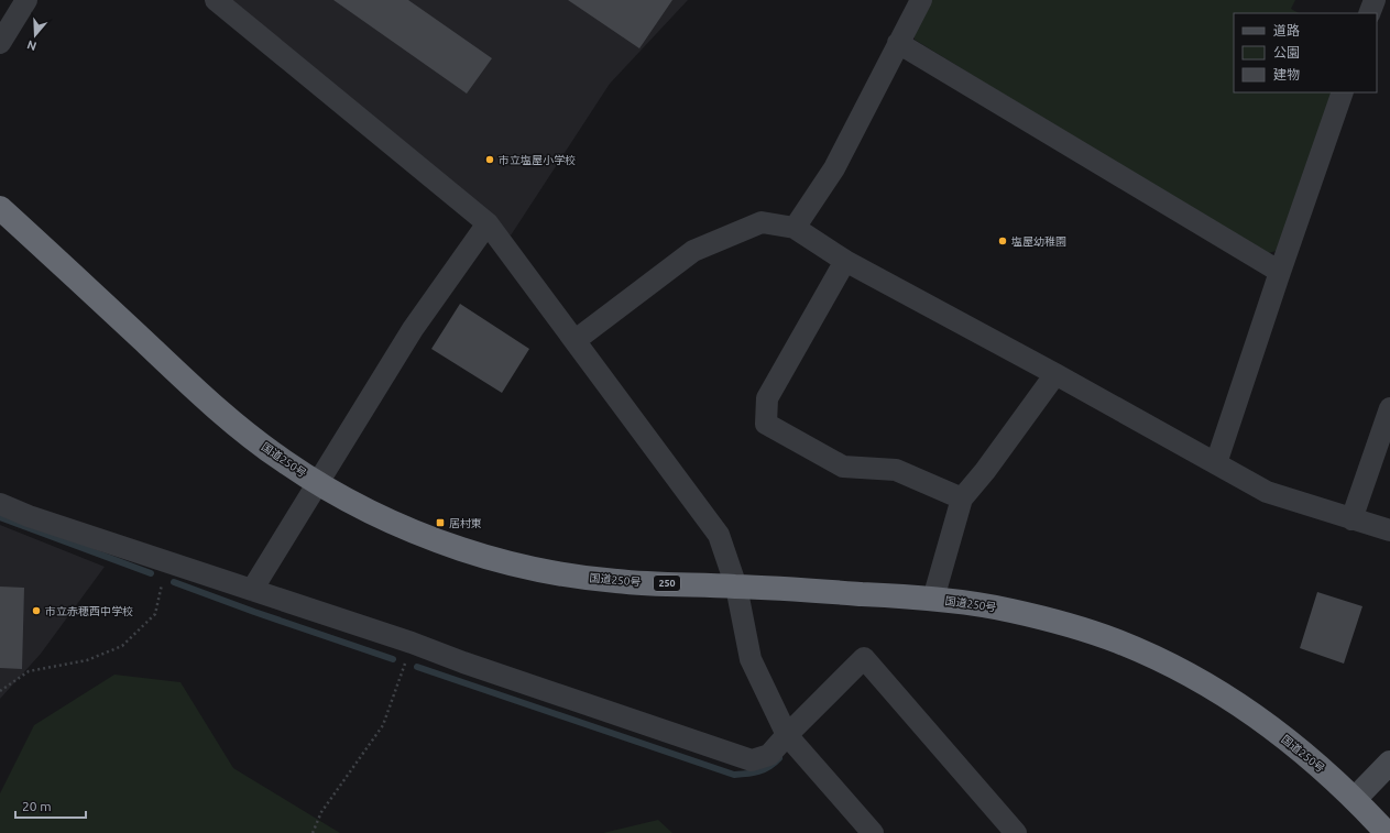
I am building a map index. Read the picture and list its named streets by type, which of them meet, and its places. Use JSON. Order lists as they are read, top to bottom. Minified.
{"streets":{"highway":["国道250号","250"]},"places":{"other":["市立塩屋小学校","塩屋幼稚園","市立赤穂西中学校"],"transit":["居村東"]},"legend":["道路","公園","建物"],"scale_bar":"20 m","north":"bottom"}
